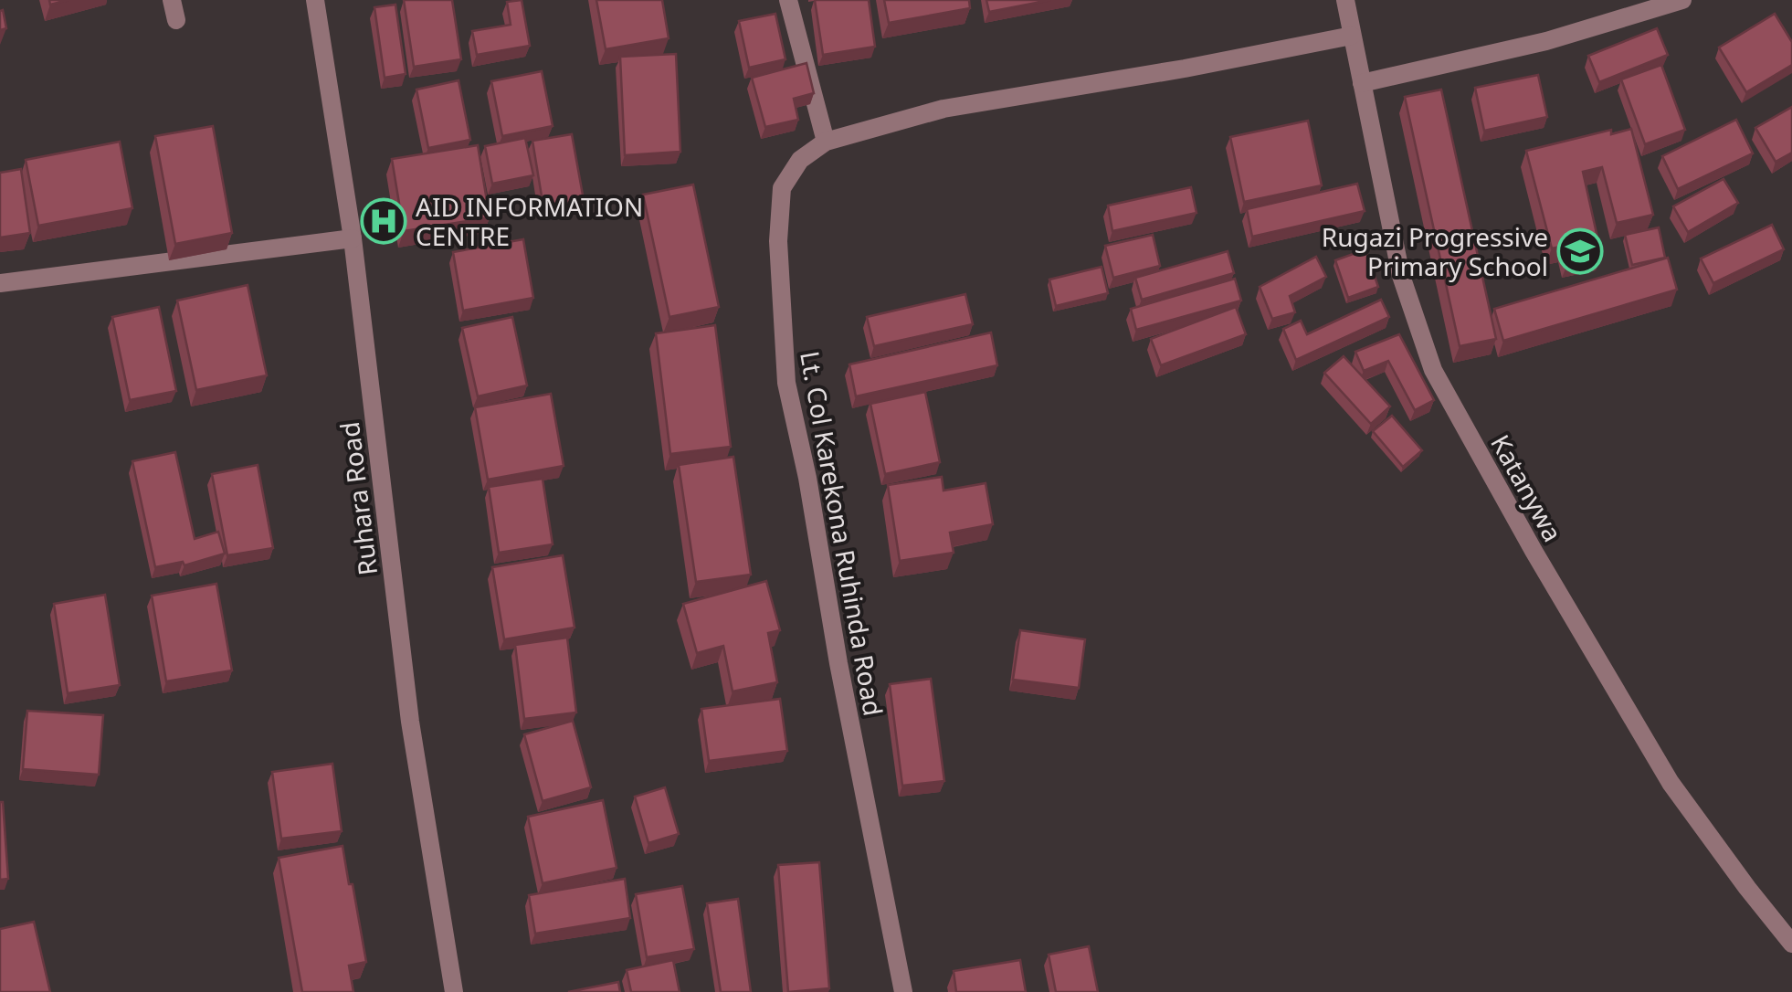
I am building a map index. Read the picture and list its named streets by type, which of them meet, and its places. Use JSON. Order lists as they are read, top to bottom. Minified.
{"streets":{"street":["Katanywa","Ruhara Road","Lt. Col Karekona Ruhinda Road"]},"crossings":[["Katanywa","Lt. Col Karekona Ruhinda Road"]],"places":{"hospital":["AID INFORMATION CENTRE"],"school or university":["Rugazi Progressive Primary School"]}}
